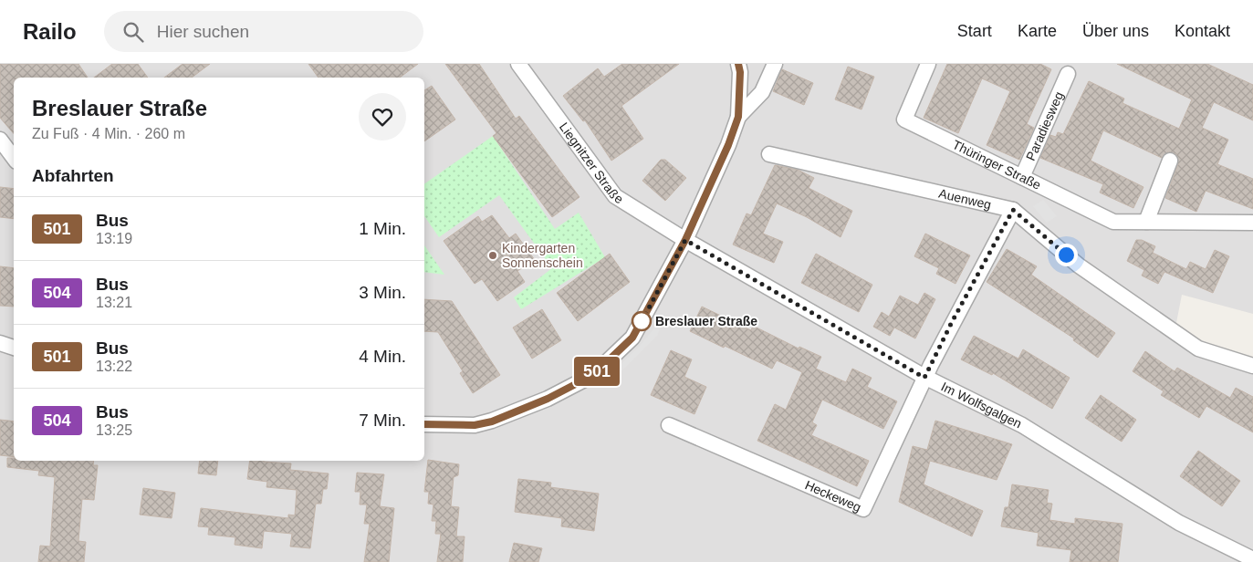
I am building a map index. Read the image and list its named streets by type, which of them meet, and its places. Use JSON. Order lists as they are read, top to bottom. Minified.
{"streets":{"street":["Paradiesweg","Liegnitzer Straße","Thüringer Straße","Auenweg","Im Wolfsgalgen","Heckeweg"]},"crossings":[["Paradiesweg","Thüringer Straße"],["Liegnitzer Straße","Im Wolfsgalgen"],["Im Wolfsgalgen","Heckeweg"]],"places":["Kindergarten Sonnenschein","Breslauer Straße"],"lines":["bus line 501"],"page":{"header":"Railo","search":"Hier suchen","nav":["Start","Karte","Über uns","Kontakt"],"on_map":"501","heading":[["Breslauer Straße","Zu Fuß · 4 Min. · 260 m"],"Abfahrten"],"list":[{"mark":"501","name":"Bus","note":"13:19","value":"1 Min."},{"mark":"504","name":"Bus","note":"13:21","value":"3 Min."},{"mark":"501","name":"Bus","note":"13:22","value":"4 Min."},{"mark":"504","name":"Bus","note":"13:25","value":"7 Min."}]}}
